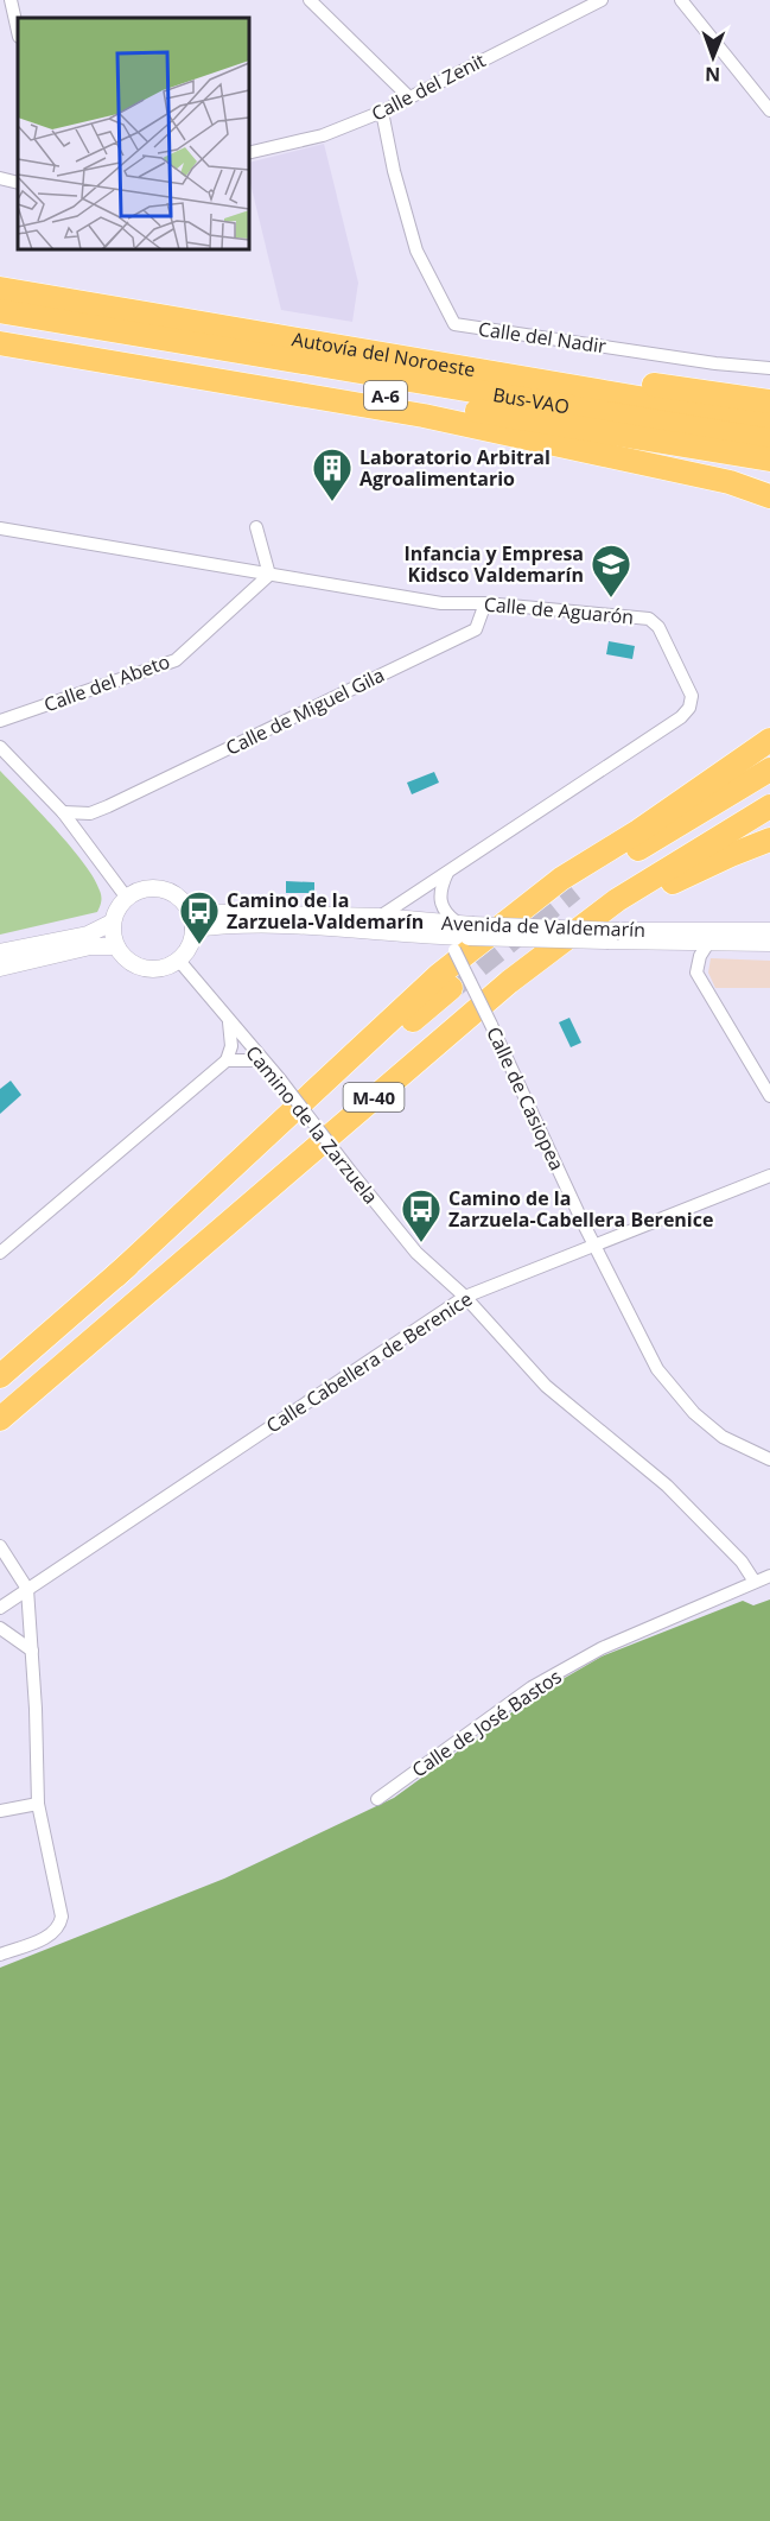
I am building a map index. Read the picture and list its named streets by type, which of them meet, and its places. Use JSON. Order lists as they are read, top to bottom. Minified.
{"streets":{"highway":["Autovía del Noroeste","A-6","Bus-VAO","M-40"],"street":["Calle del Zenit","Calle del Nadir","Calle de Aguarón","Calle del Abeto","Calle de Miguel Gila","Avenida de Valdemarín","Calle de Casiopea","Camino de la Zarzuela","Calle Cabellera de Berenice","Calle de José Bastos"]},"crossings":[["Calle del Zenit","Calle del Nadir"],["Calle de Aguarón","Calle del Abeto"],["Calle de Aguarón","Calle de Miguel Gila"],["Calle de Aguarón","Avenida de Valdemarín"],["Avenida de Valdemarín","Calle de Casiopea"],["Avenida de Valdemarín","Camino de la Zarzuela"],["Calle de Casiopea","Calle Cabellera de Berenice"],["Camino de la Zarzuela","Calle Cabellera de Berenice"],["Camino de la Zarzuela","Calle de José Bastos"]],"places":{"building":["Laboratorio Arbitral Agroalimentario"],"school or university":["Infancia y Empresa Kidsco Valdemarín"],"bus stop":["Camino de la Zarzuela-Valdemarín","Camino de la Zarzuela-Cabellera Berenice"]},"north":"bottom"}
